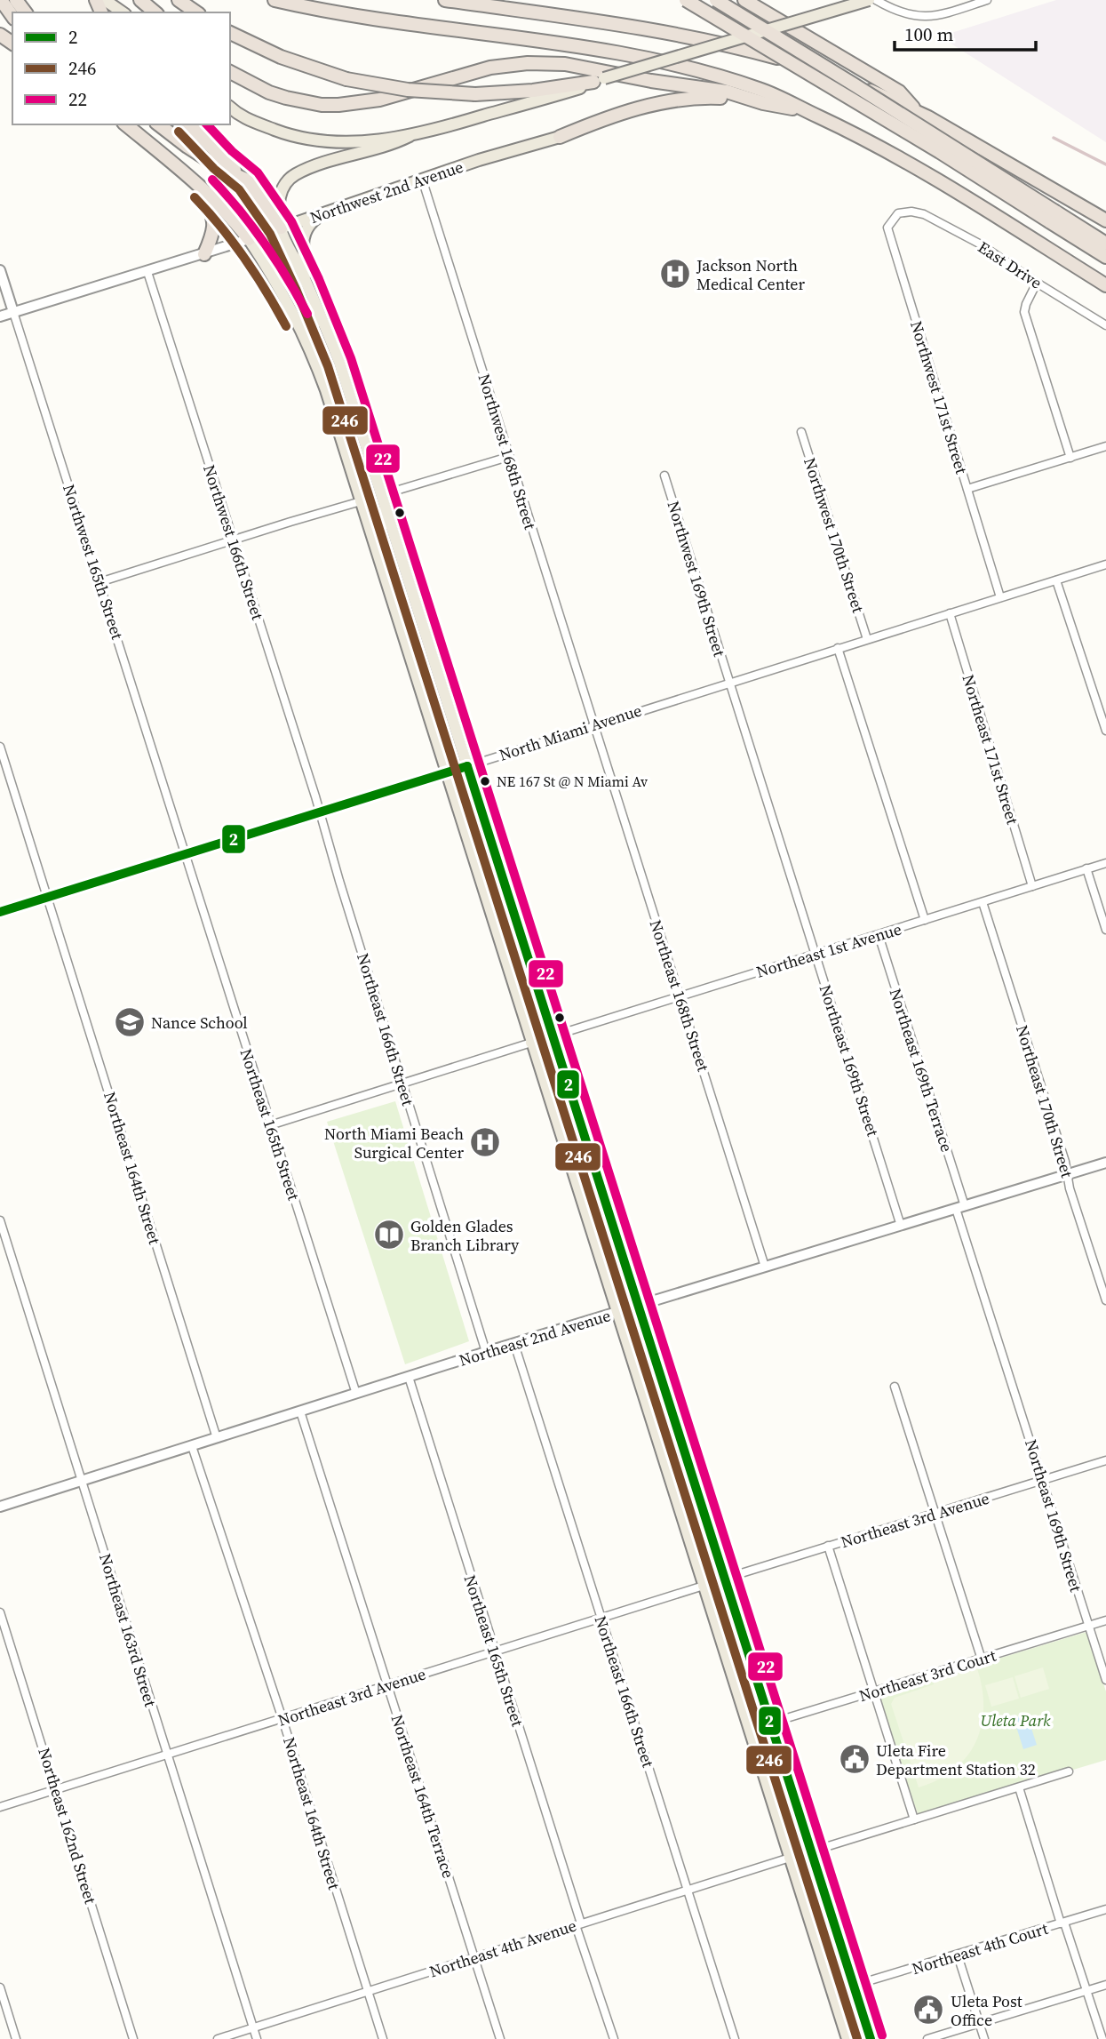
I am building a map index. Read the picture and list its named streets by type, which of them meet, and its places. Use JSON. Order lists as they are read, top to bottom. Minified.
{"streets":{"main road":["Northwest 2nd Avenue"],"street":["East Drive","Northwest 171st Street","Northwest 168th Street","Northwest 170th Street","Northwest 166th Street","Northwest 165th Street","Northwest 169th Street","North Miami Avenue","Northeast 171st Street","Northeast 1st Avenue","Northeast 168th Street","Northeast 166th Street","Northeast 169th Street","Northeast 169th Terrace","Northeast 170th Street","Northeast 165th Street","Northeast 164th Street","Northeast 2nd Avenue","Northeast 3rd Avenue","Northeast 163rd Street","Northeast 3rd Court","Northeast 164th Terrace","Northeast 162nd Street","Northeast 4th Avenue","Northeast 4th Court"]},"crossings":[["Northwest 2nd Avenue","Northwest 168th Street"],["Northwest 2nd Avenue","Northwest 166th Street"],["Northwest 2nd Avenue","Northwest 165th Street"],["East Drive","Northwest 171st Street"],["Northwest 171st Street","North Miami Avenue"],["Northwest 168th Street","North Miami Avenue"],["Northwest 168th Street","Northeast 168th Street"],["Northwest 170th Street","North Miami Avenue"],["Northwest 166th Street","North Miami Avenue"],["Northwest 166th Street","Northeast 166th Street"],["Northwest 165th Street","North Miami Avenue"],["Northwest 165th Street","Northeast 165th Street"],["Northwest 169th Street","North Miami Avenue"],["Northwest 169th Street","Northeast 169th Street"],["North Miami Avenue","Northeast 171st Street"],["North Miami Avenue","Northeast 168th Street"],["North Miami Avenue","Northeast 166th Street"],["North Miami Avenue","Northeast 169th Street"],["North Miami Avenue","Northeast 165th Street"],["North Miami Avenue","Northeast 164th Street"],["Northeast 171st Street","Northeast 1st Avenue"],["Northeast 1st Avenue","Northeast 168th Street"],["Northeast 1st Avenue","Northeast 169th Street"],["Northeast 1st Avenue","Northeast 169th Terrace"],["Northeast 1st Avenue","Northeast 170th Street"],["Northeast 168th Street","Northeast 2nd Avenue"],["Northeast 166th Street","Northeast 2nd Avenue"],["Northeast 166th Street","Northeast 3rd Avenue"],["Northeast 166th Street","Northeast 4th Avenue"],["Northeast 169th Street","Northeast 169th Terrace"],["Northeast 169th Street","Northeast 2nd Avenue"],["Northeast 169th Street","Northeast 3rd Avenue"],["Northeast 169th Street","Northeast 3rd Court"],["Northeast 169th Terrace","Northeast 2nd Avenue"],["Northeast 170th Street","Northeast 2nd Avenue"],["Northeast 165th Street","Northeast 2nd Avenue"],["Northeast 165th Street","Northeast 3rd Avenue"],["Northeast 165th Street","Northeast 4th Avenue"],["Northeast 164th Street","Northeast 2nd Avenue"],["Northeast 164th Street","Northeast 3rd Avenue"],["Northeast 164th Street","Northeast 4th Avenue"],["Northeast 2nd Avenue","Northeast 163rd Street"],["Northeast 2nd Avenue","Northeast 164th Terrace"],["Northeast 3rd Avenue","Northeast 163rd Street"],["Northeast 3rd Avenue","Northeast 164th Terrace"],["Northeast 3rd Avenue","Northeast 162nd Street"],["Northeast 163rd Street","Northeast 4th Avenue"],["Northeast 164th Terrace","Northeast 4th Avenue"]],"parks":["Uleta Park"],"places":{"hospital":["Jackson North Medical Center","North Miami Beach Surgical Center"],"other":["NE 167 St @ N Miami Av"],"school or university":["Nance School"],"library":["Golden Glades Branch Library"],"public building":["Uleta Fire Department Station 32","Uleta Post Office"]},"lines":["transit line 22","transit line 246","transit line 2"],"legend":["2","246","22"],"scale_bar":"100 m"}
